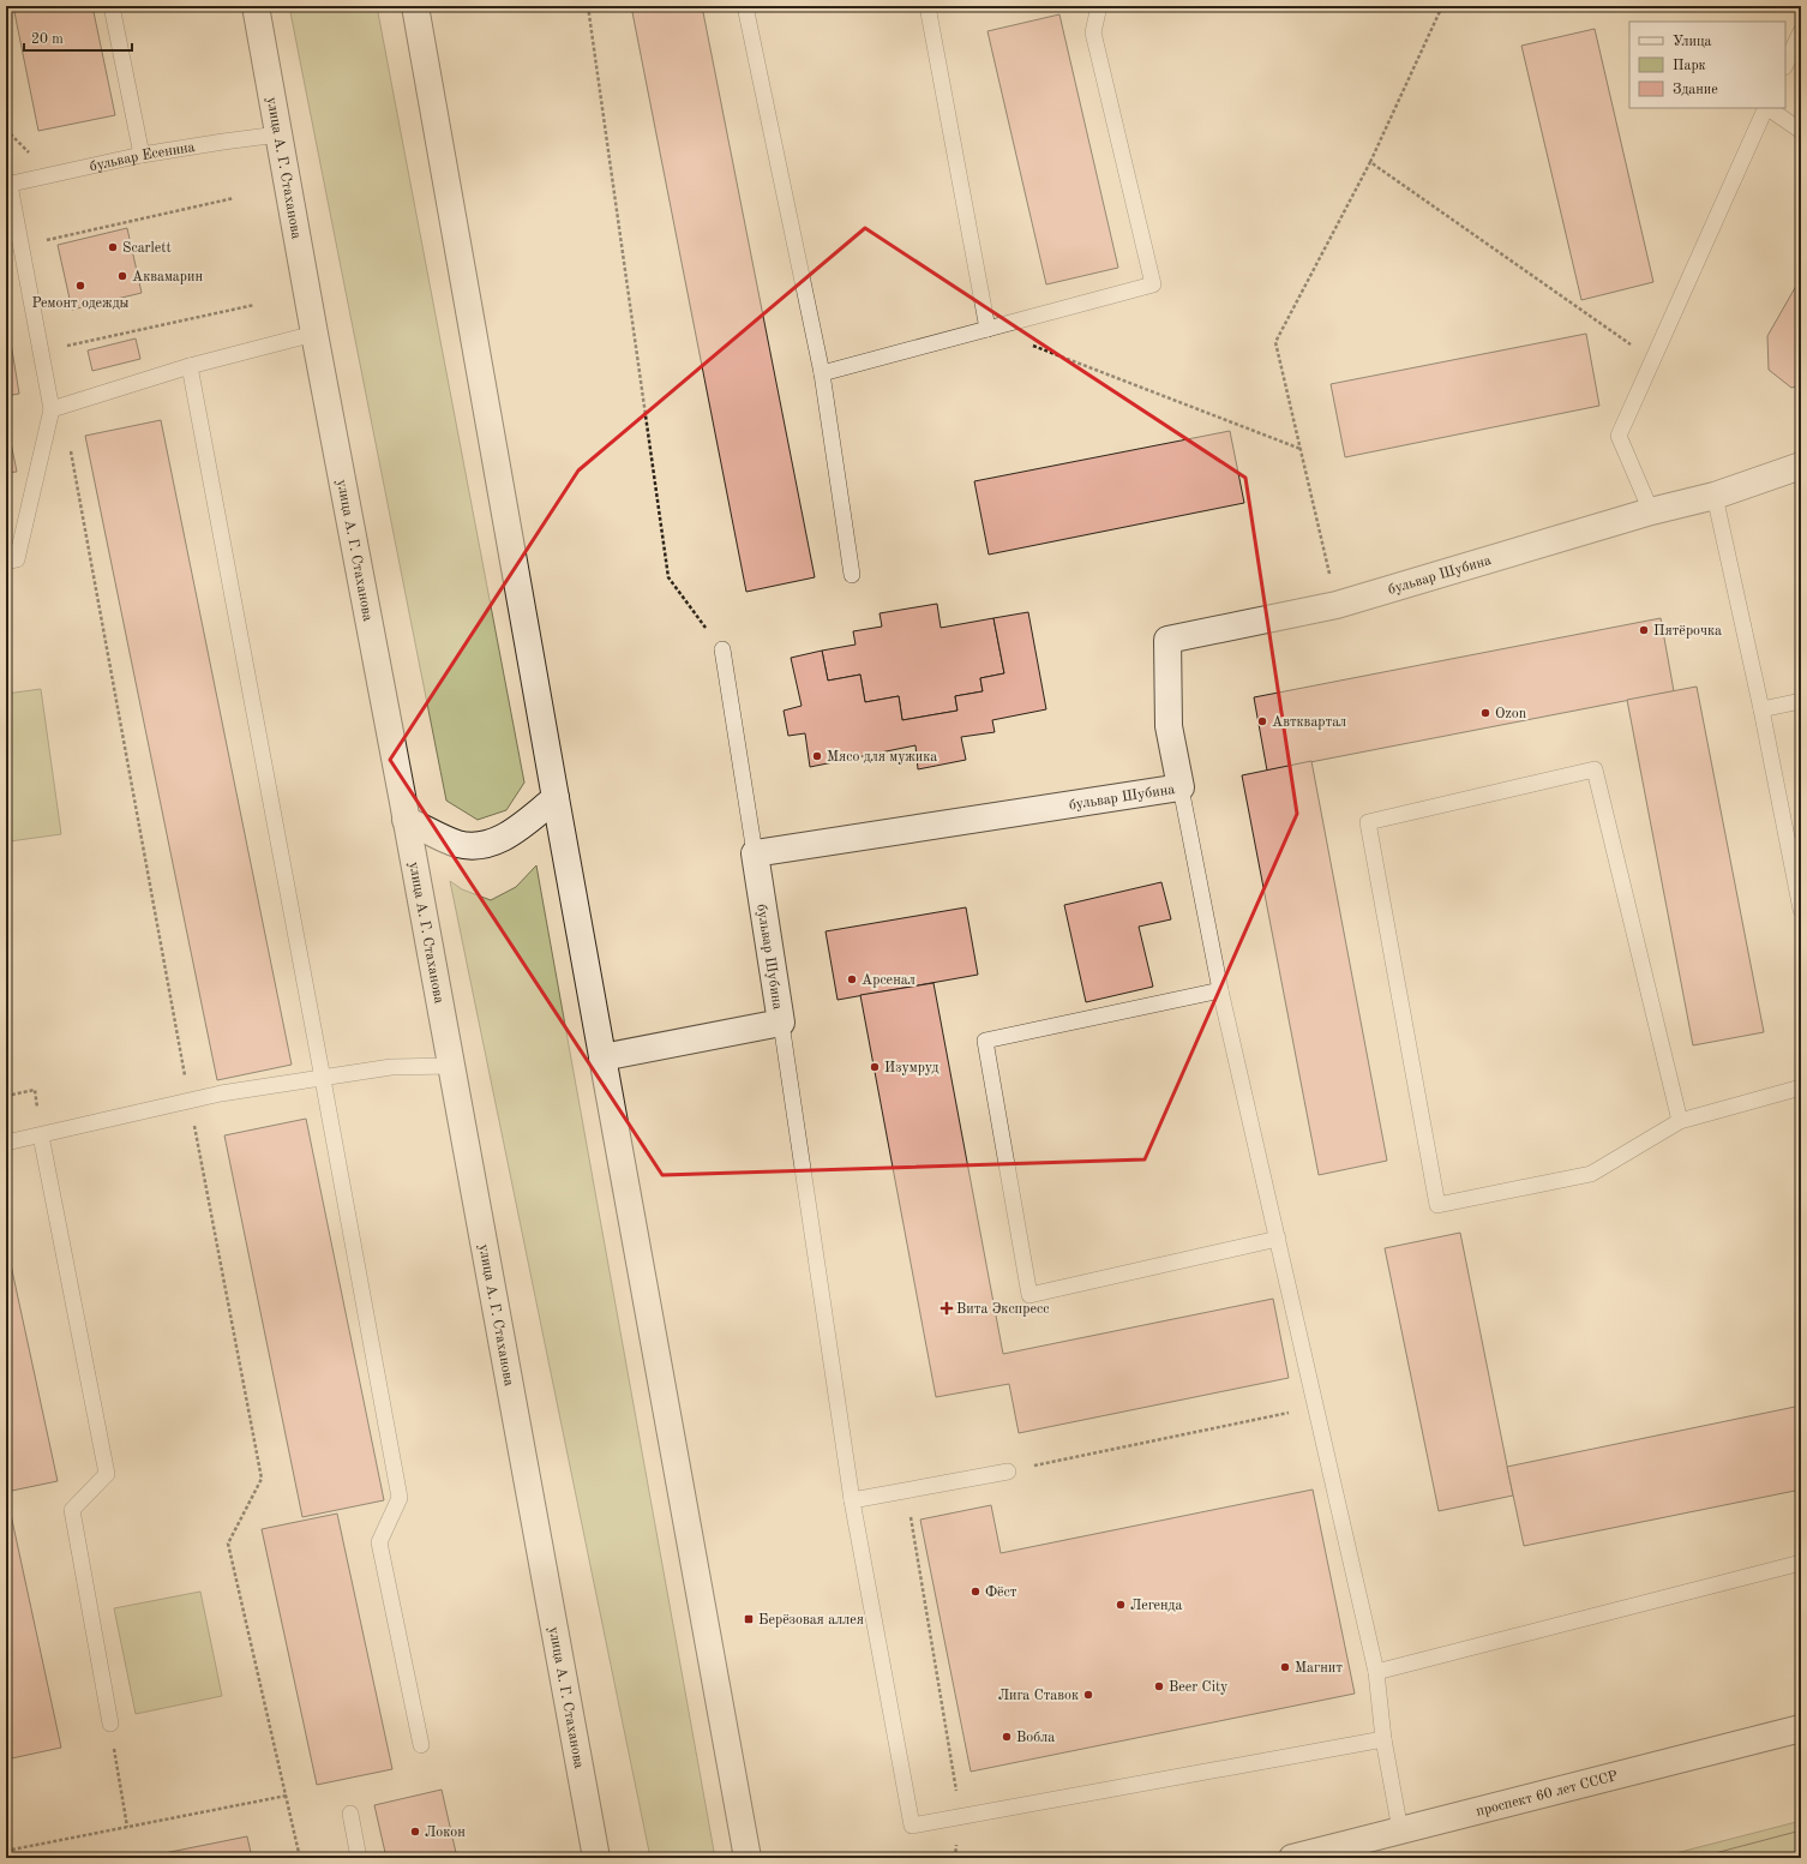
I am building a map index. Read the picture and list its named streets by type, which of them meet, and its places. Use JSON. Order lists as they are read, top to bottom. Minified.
{"streets":{"main road":["улица А. Г. Стаханова","бульвар Шубина","проспект 60 лет СССР"],"lane":["бульвар Есенина"]},"crossings":[["бульвар Есенина","улица А. Г. Стаханова"]],"places":{"other":["Scarlett","Аквамарин","Ремонт одежды","Пятёрочка","Ozon","Автквартал","Мясо для мужика","Арсенал","Изумруд","Фёст","Легенда","Магнит","Beer City","Лига Ставок","Вобла","Локон"],"health":["Вита Экспресс"],"transit":["Берёзовая аллея"]},"legend":["Улица","Парк","Здание"],"scale_bar":"20 m"}
